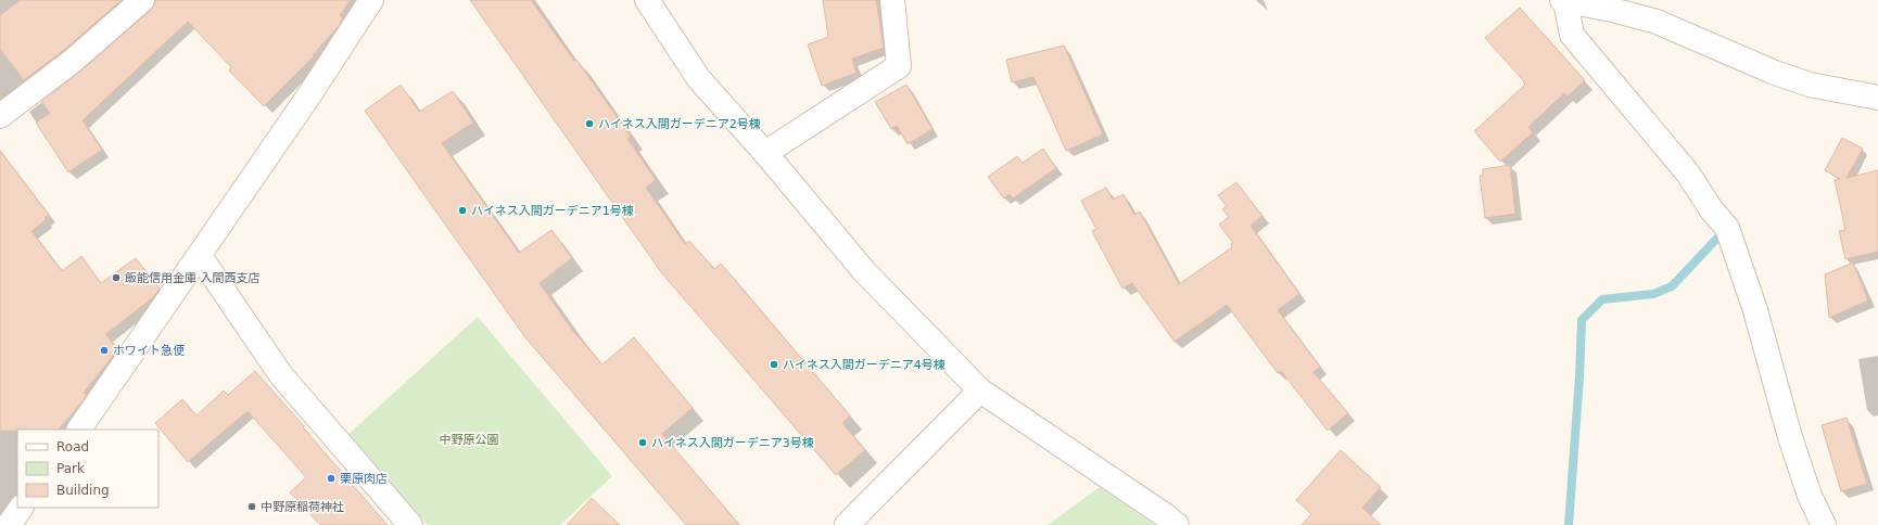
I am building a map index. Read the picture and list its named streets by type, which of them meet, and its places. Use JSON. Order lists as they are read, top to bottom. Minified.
{"parks":["中野原公園"],"places":["ハイネス入間ガーデニア2号棟","ハイネス入間ガーデニア1号棟","飯能信用金庫 入間西支店","ホワイト急便","ハイネス入間ガーデニア4号棟","ハイネス入間ガーデニア3号棟","栗原肉店","中野原稲荷神社"],"legend":["Road","Park","Building"]}
